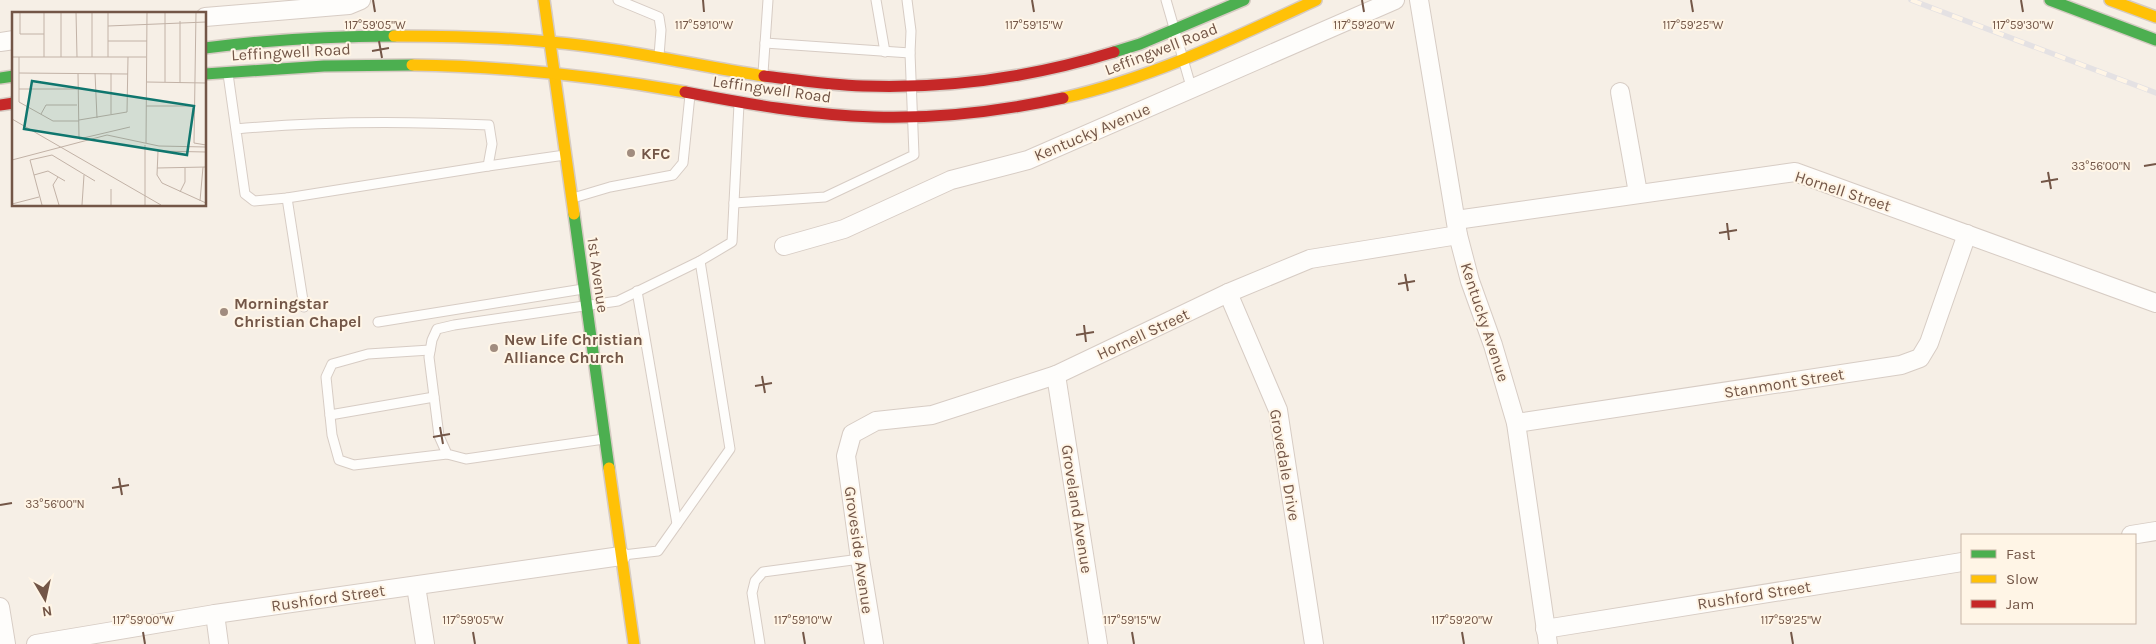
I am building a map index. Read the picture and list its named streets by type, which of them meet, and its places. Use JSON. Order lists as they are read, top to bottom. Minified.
{"streets":{"main road":["Leffingwell Road","1st Avenue"],"street":["Kentucky Avenue","Hornell Street","Stanmont Street","Grovedale Drive","Groveland Avenue","Groveside Avenue","Rushford Street"]},"crossings":[["Leffingwell Road","1st Avenue"],["Kentucky Avenue","Hornell Street"],["Kentucky Avenue","Stanmont Street"],["Kentucky Avenue","Rushford Street"],["Hornell Street","Stanmont Street"],["Hornell Street","Grovedale Drive"],["Hornell Street","Groveland Avenue"],["Hornell Street","Groveside Avenue"],["1st Avenue","Rushford Street"]],"places":["KFC","Morningstar Christian Chapel","New Life Christian Alliance Church"],"legend":["Fast","Slow","Jam"],"north":"bottom","coordinates":["117°59'10\"W","117°59'15\"W","117°59'25\"W","117°59'30\"W","117°59'05\"W","117°59'20\"W","33°56'00\"N","117°59'00\"W"]}
